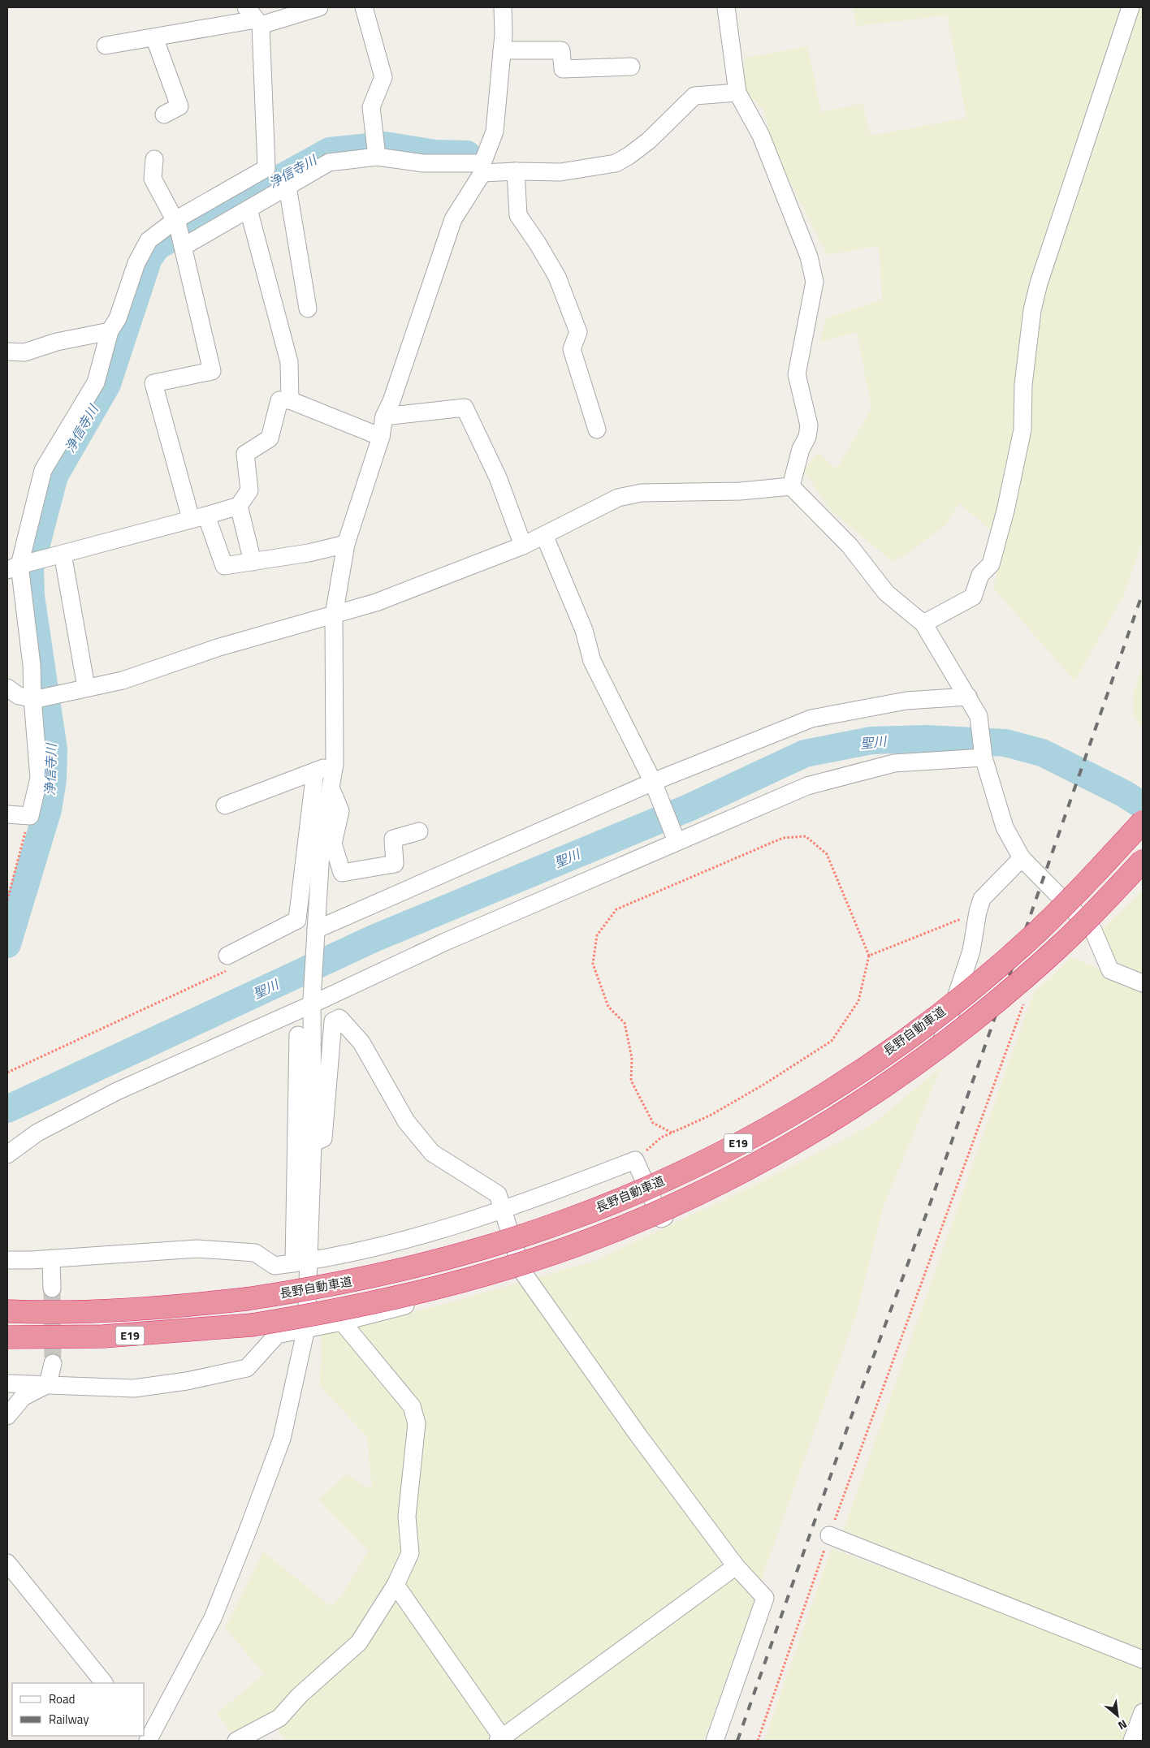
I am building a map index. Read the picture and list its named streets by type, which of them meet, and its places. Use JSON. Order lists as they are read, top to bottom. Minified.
{"streets":{"highway":["長野自動車道","E19"]},"water":["浄信寺川","聖川"],"legend":["Road","Railway"],"north":"bottom right"}
